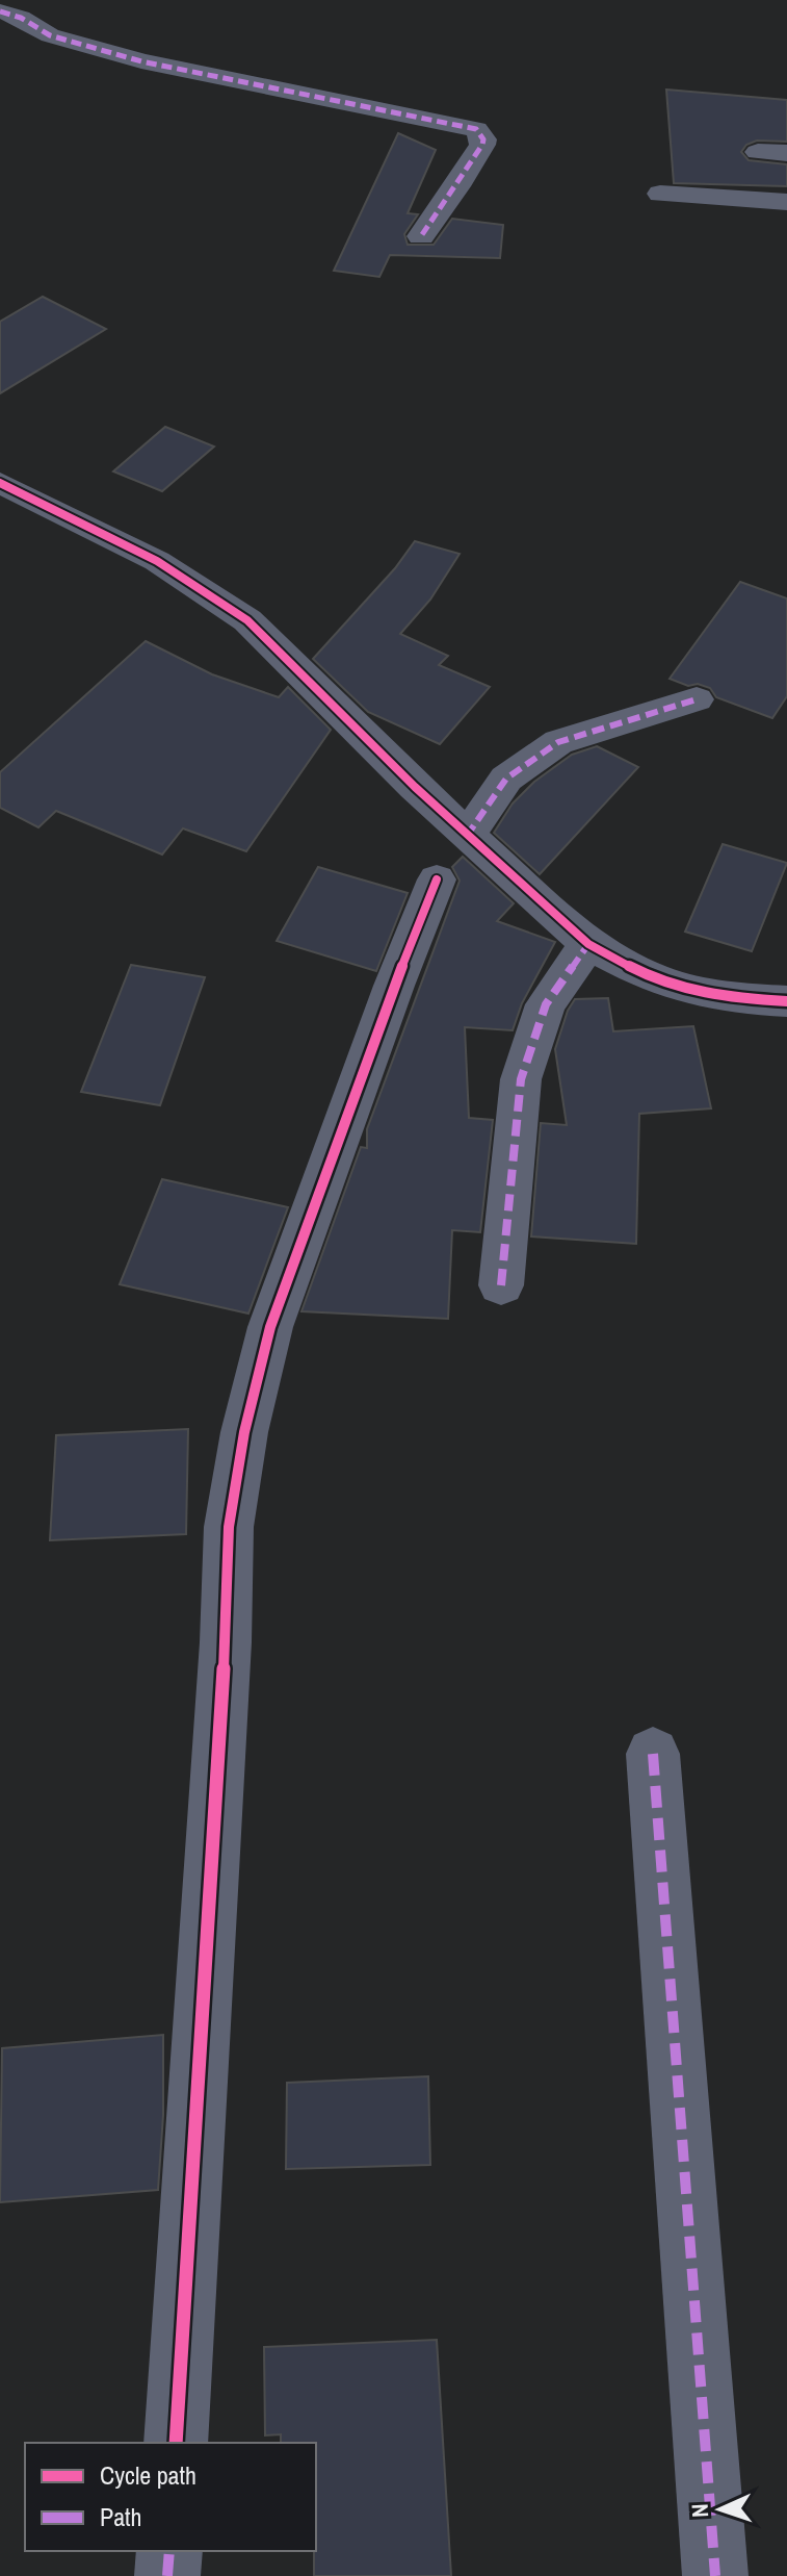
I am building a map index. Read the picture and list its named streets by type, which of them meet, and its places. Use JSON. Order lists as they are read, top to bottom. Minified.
{"legend":["Cycle path","Path"],"north":"left"}
